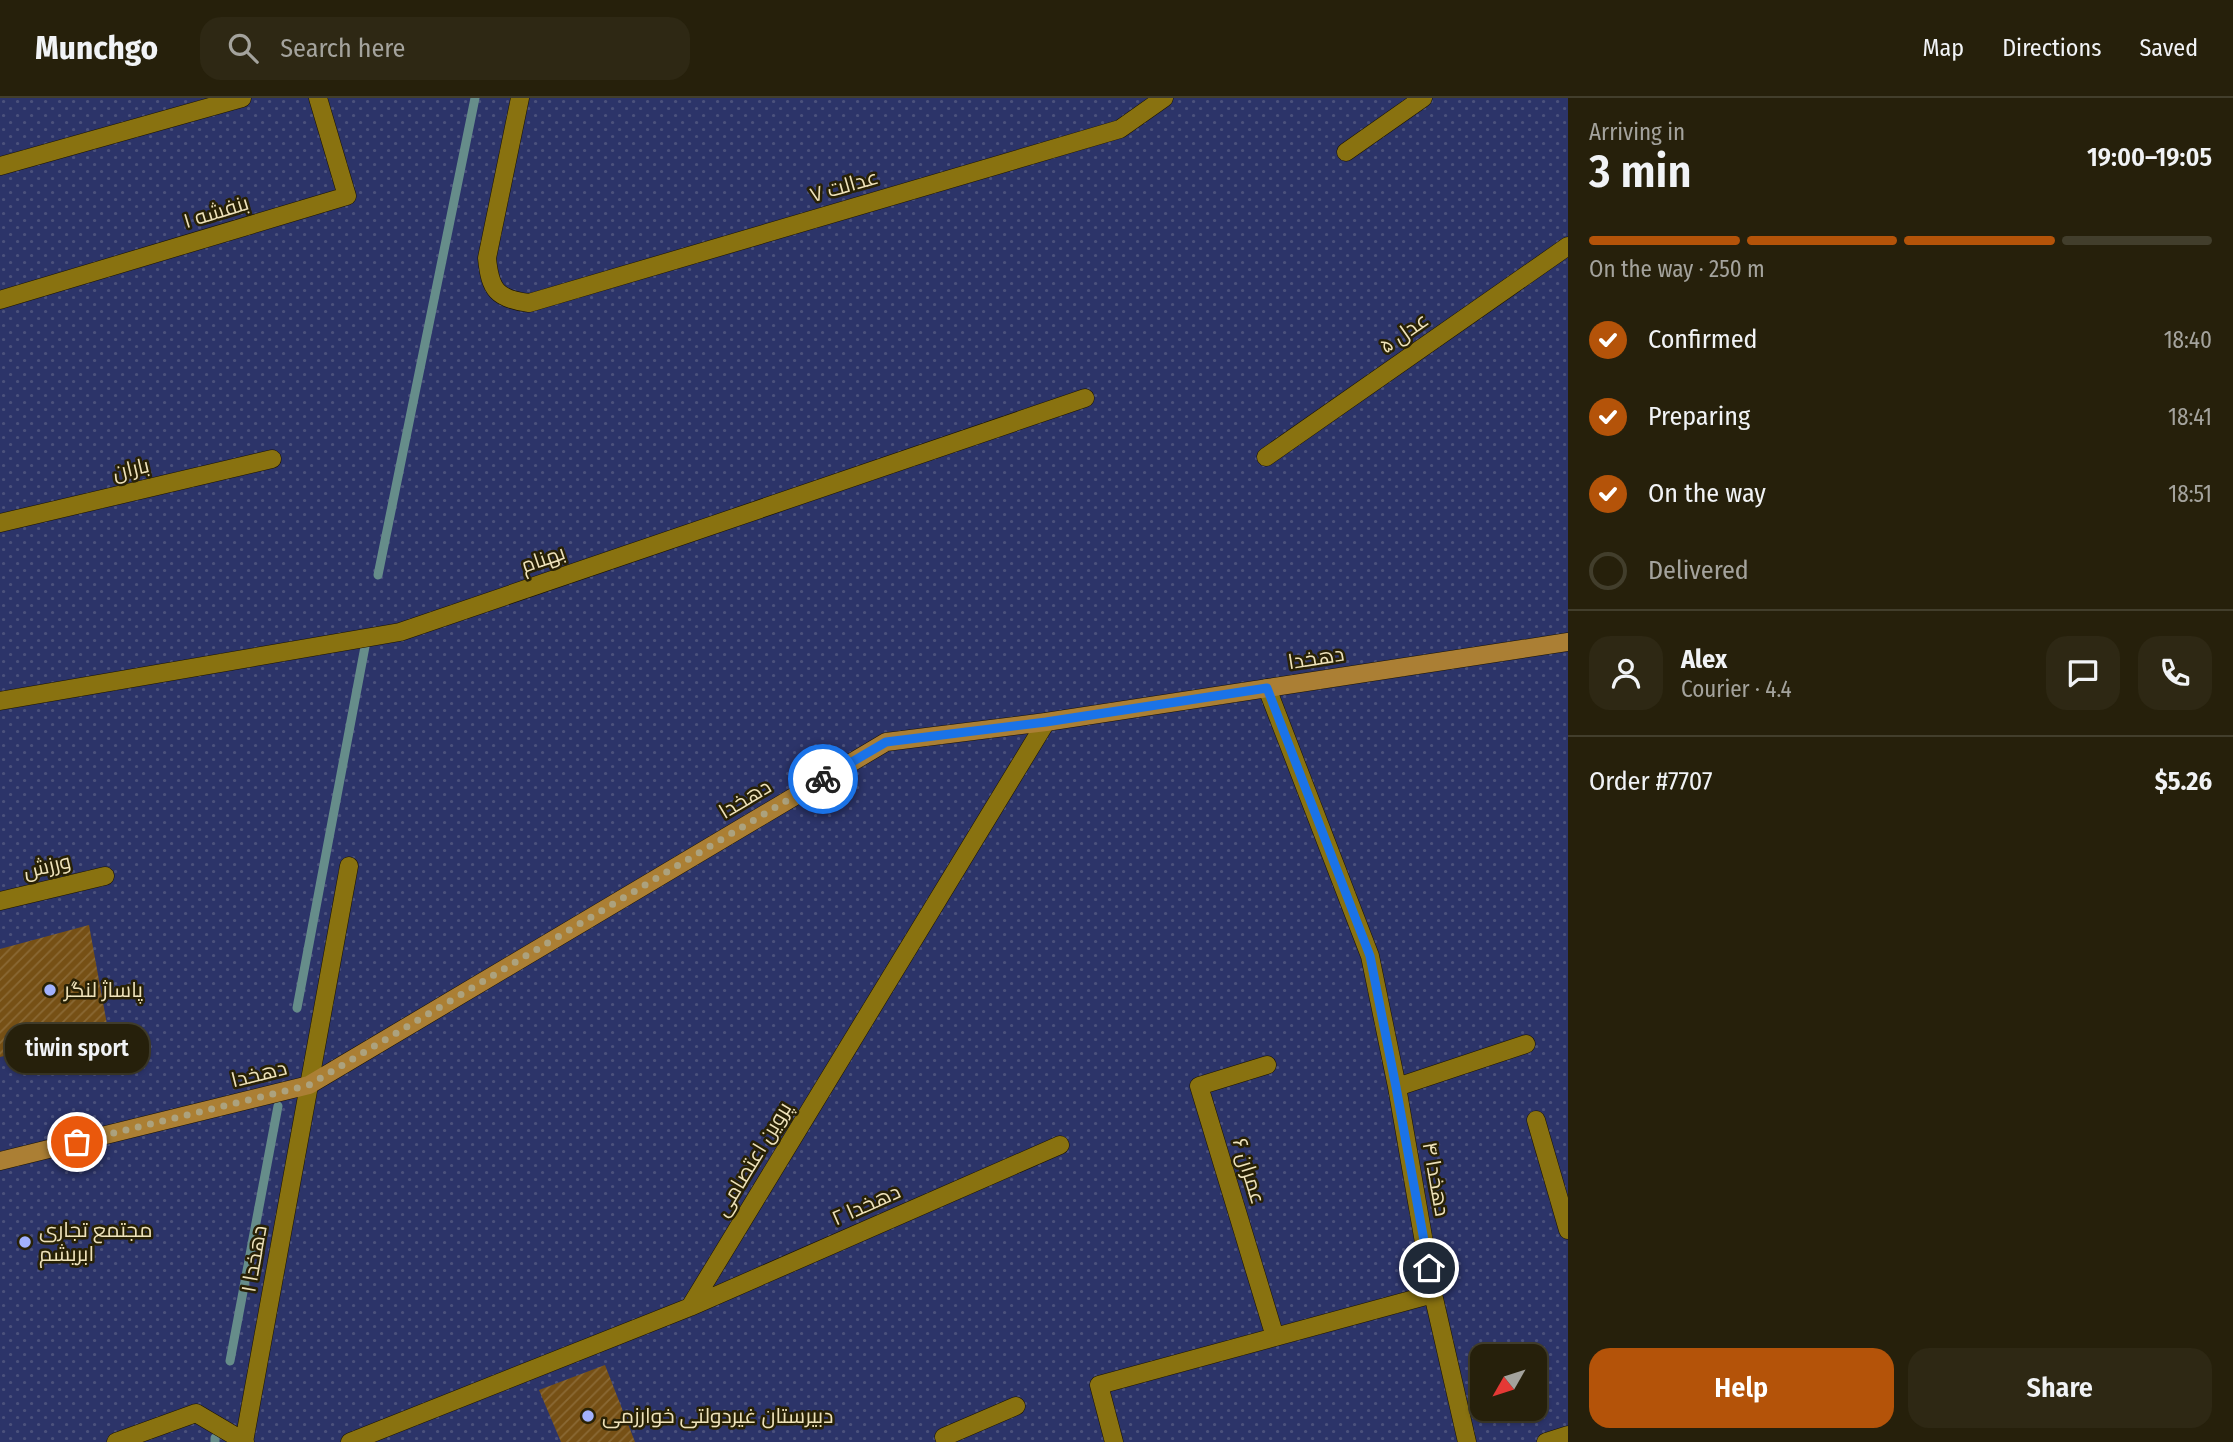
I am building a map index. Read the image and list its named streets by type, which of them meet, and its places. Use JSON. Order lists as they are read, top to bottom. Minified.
{"streets":{"street":["۷ عدالت","بنفشه ۱","عدل ۵","باران","بهنام","دهخدا","ورزش","پروین اعتصامی","عمران ۶","دهخدا ۴","دهخدا ۲","دهخدا ۱"]},"crossings":[["دهخدا","پروین اعتصامی"],["دهخدا","دهخدا ۴"],["دهخدا","دهخدا ۱"],["پروین اعتصامی","دهخدا ۲"]],"places":["پاساژ لنگر","tiwin sport","مجتمع تجاری ابریشم","دبیرستان غیردولتی خوارزمی"],"north":"bottom left","page":{"header":"Munchgo","search":"Search here","nav":["Map","Directions","Saved"],"heading":["3 min","Arriving in","19:00–19:05"],"panel":["Alex","Courier · 4.4","Order #7707","$5.26"],"bar":"On the way · 250 m","list":[["Confirmed","18:40"],["Preparing","18:41"],["On the way","18:51"],"Delivered"],"bubble":"tiwin sport","buttons":["Help","Share"]}}
